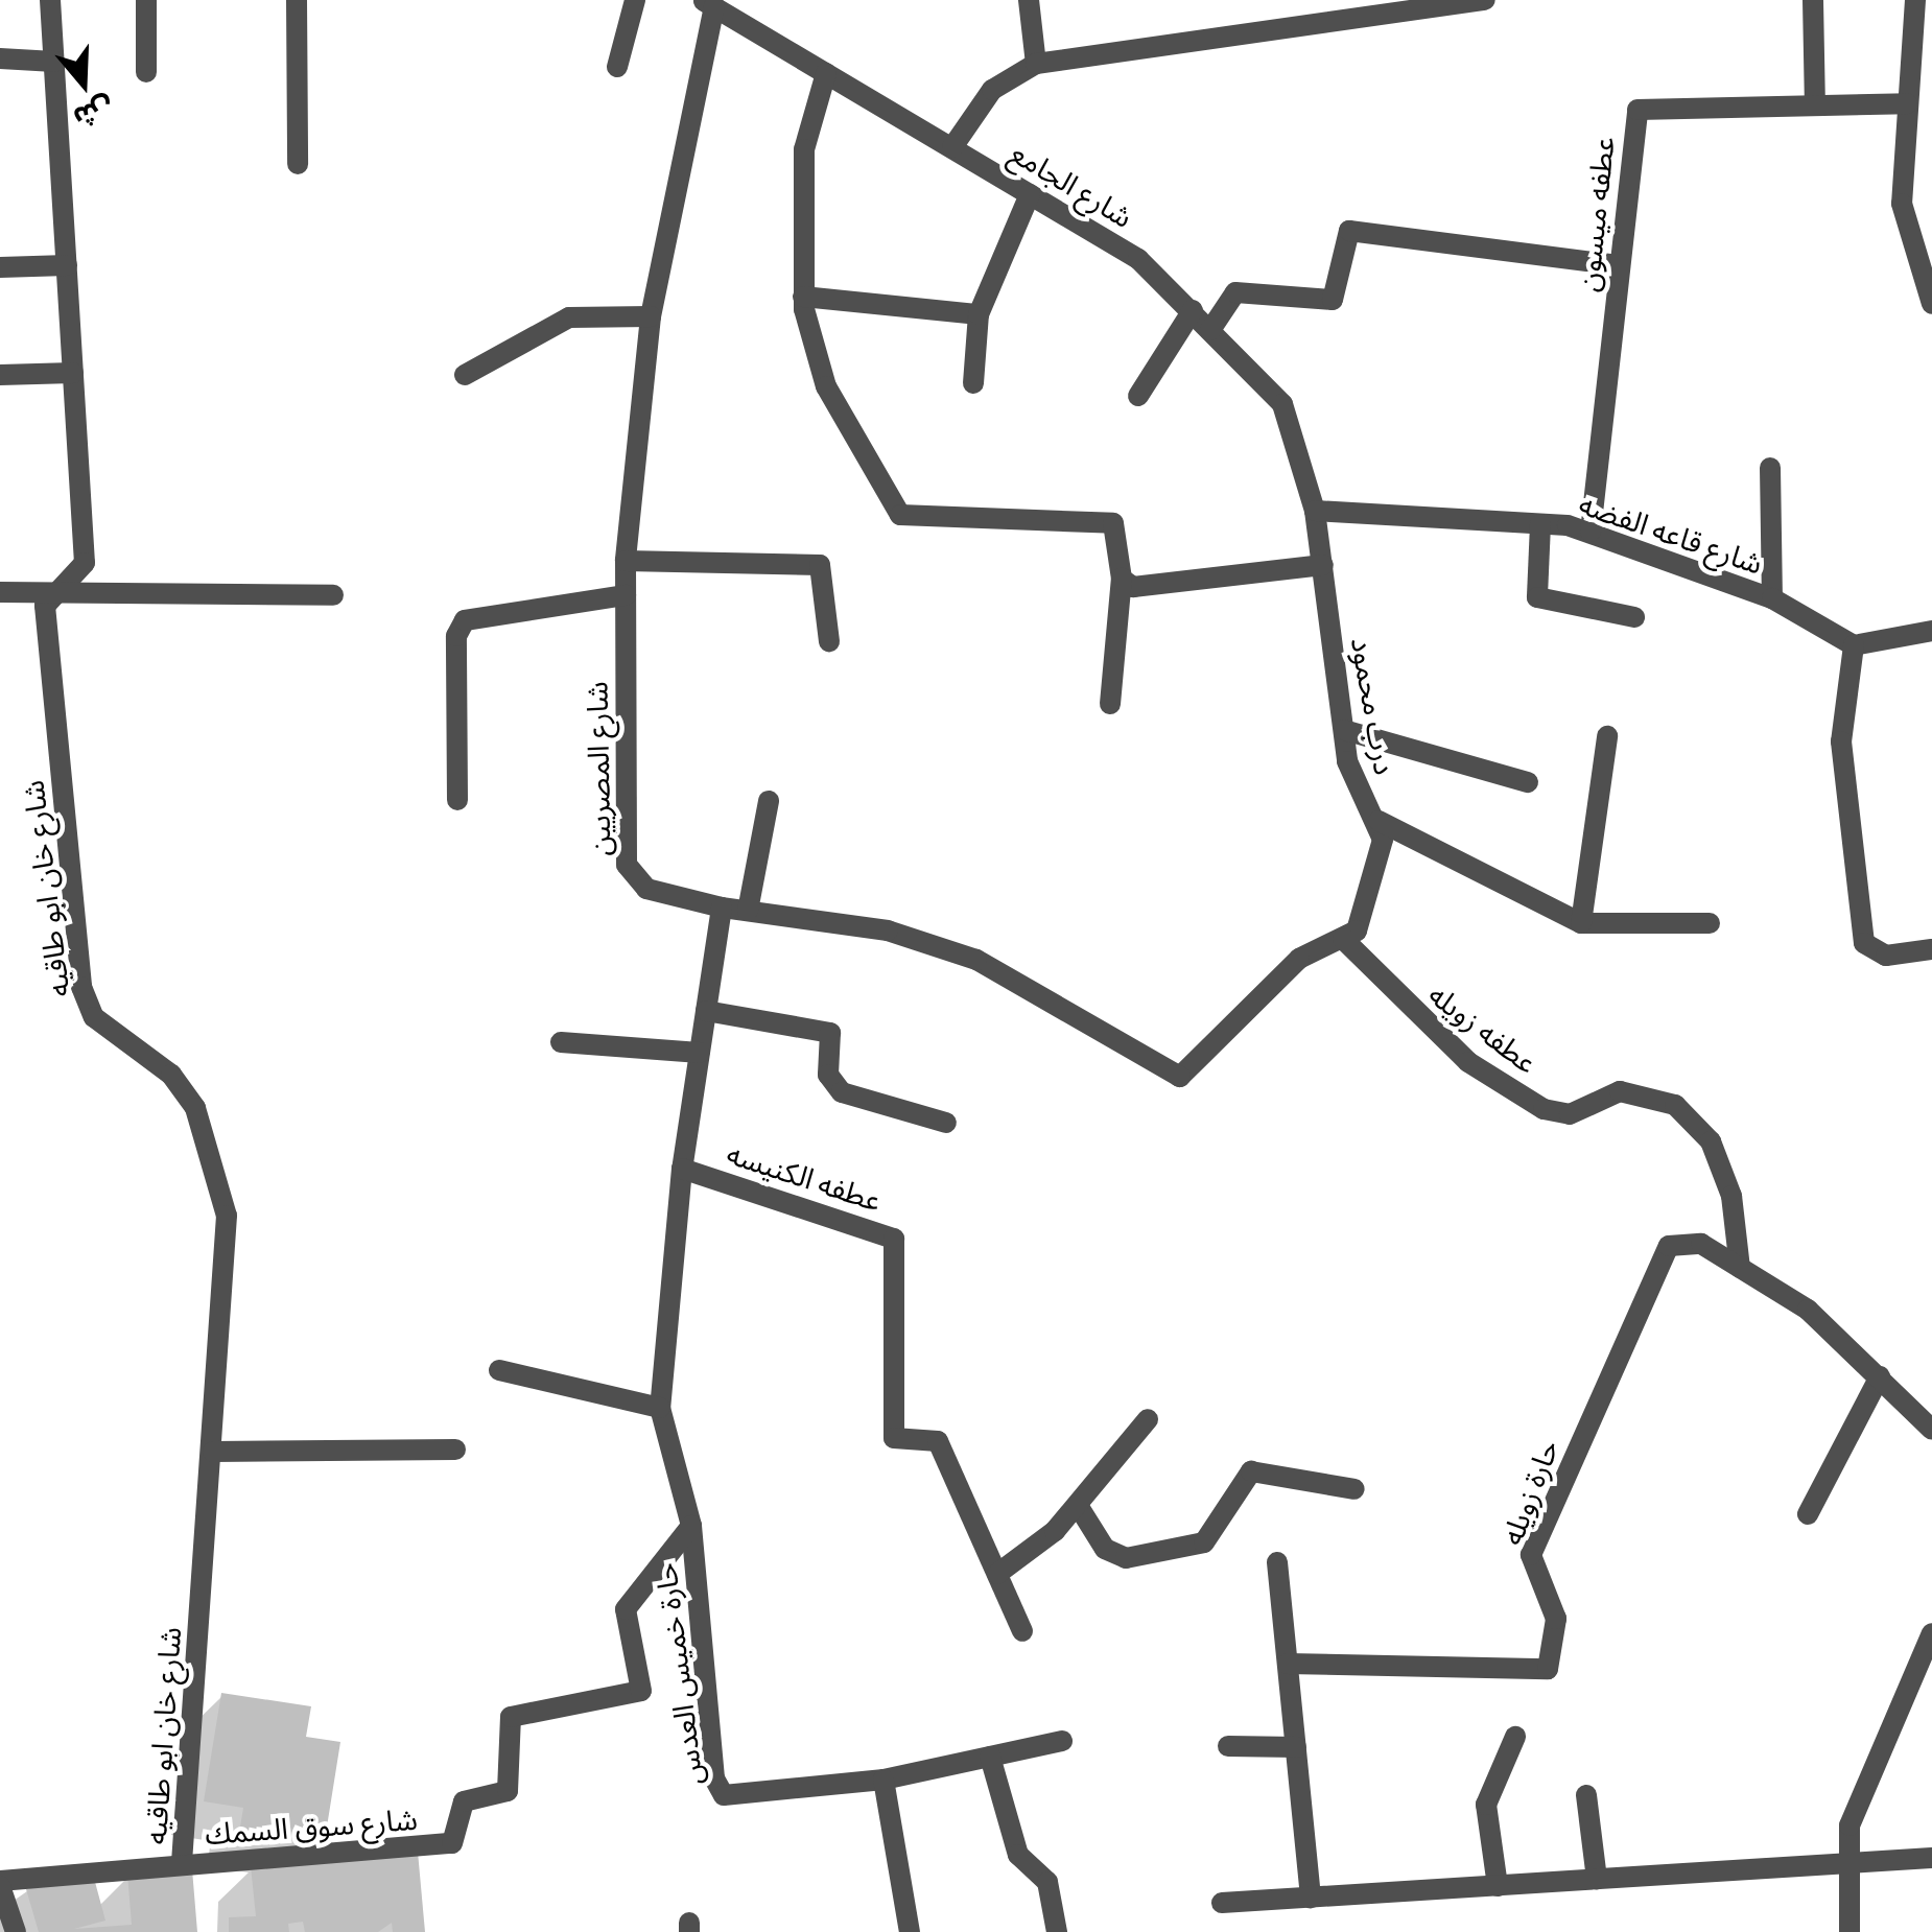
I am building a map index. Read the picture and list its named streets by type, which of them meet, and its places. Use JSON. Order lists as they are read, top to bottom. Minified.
{"streets":{"street":["شارع الجامع","عطفه ميسون","شارع قاعه الفضه","درب محمود","شارع المصريين","شارع خان ابو طاقيه","عطفه زويله","عطفه الكنيسه","حارة زويله","حارة خميس العدس","شارع سوق السمك"]},"crossings":[["شارع الجامع","شارع قاعه الفضه"],["شارع الجامع","درب محمود"],["شارع الجامع","شارع المصريين"],["عطفه ميسون","شارع قاعه الفضه"],["شارع قاعه الفضه","درب محمود"],["شارع المصريين","عطفه زويله"],["شارع خان ابو طاقيه","شارع سوق السمك"],["عطفه زويله","حارة زويله"],["حارة خميس العدس","شارع سوق السمك"]],"north":"bottom"}
